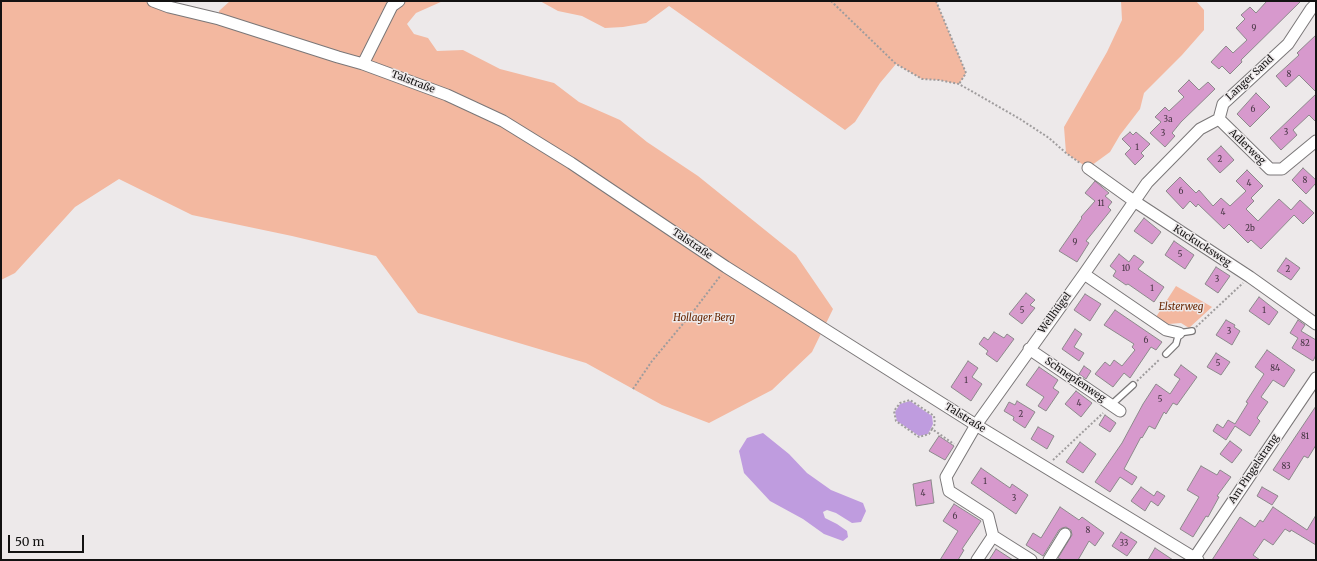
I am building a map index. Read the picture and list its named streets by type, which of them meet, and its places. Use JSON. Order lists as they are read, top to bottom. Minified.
{"streets":{"street":["Langer Sand","Talstraße","Adlerweg","Kuckucksweg","Wellhügel","Schnepfenweg","Am Pingelstrang"]},"crossings":[["Langer Sand","Adlerweg"],["Talstraße","Wellhügel"],["Talstraße","Am Pingelstrang"],["Kuckucksweg","Wellhügel"],["Wellhügel","Schnepfenweg"]],"parks":["Elsterweg","Hollager Berg"],"house_numbers":["9","8","6","3a","3","3","1","2","8","4","6","11","4","2b","9","5","10","2","3","1","5","1","3","6","82","5","84","1","5","4","2","81","83","1","4","3","6","8","33"],"scale_bar":"50 m"}
